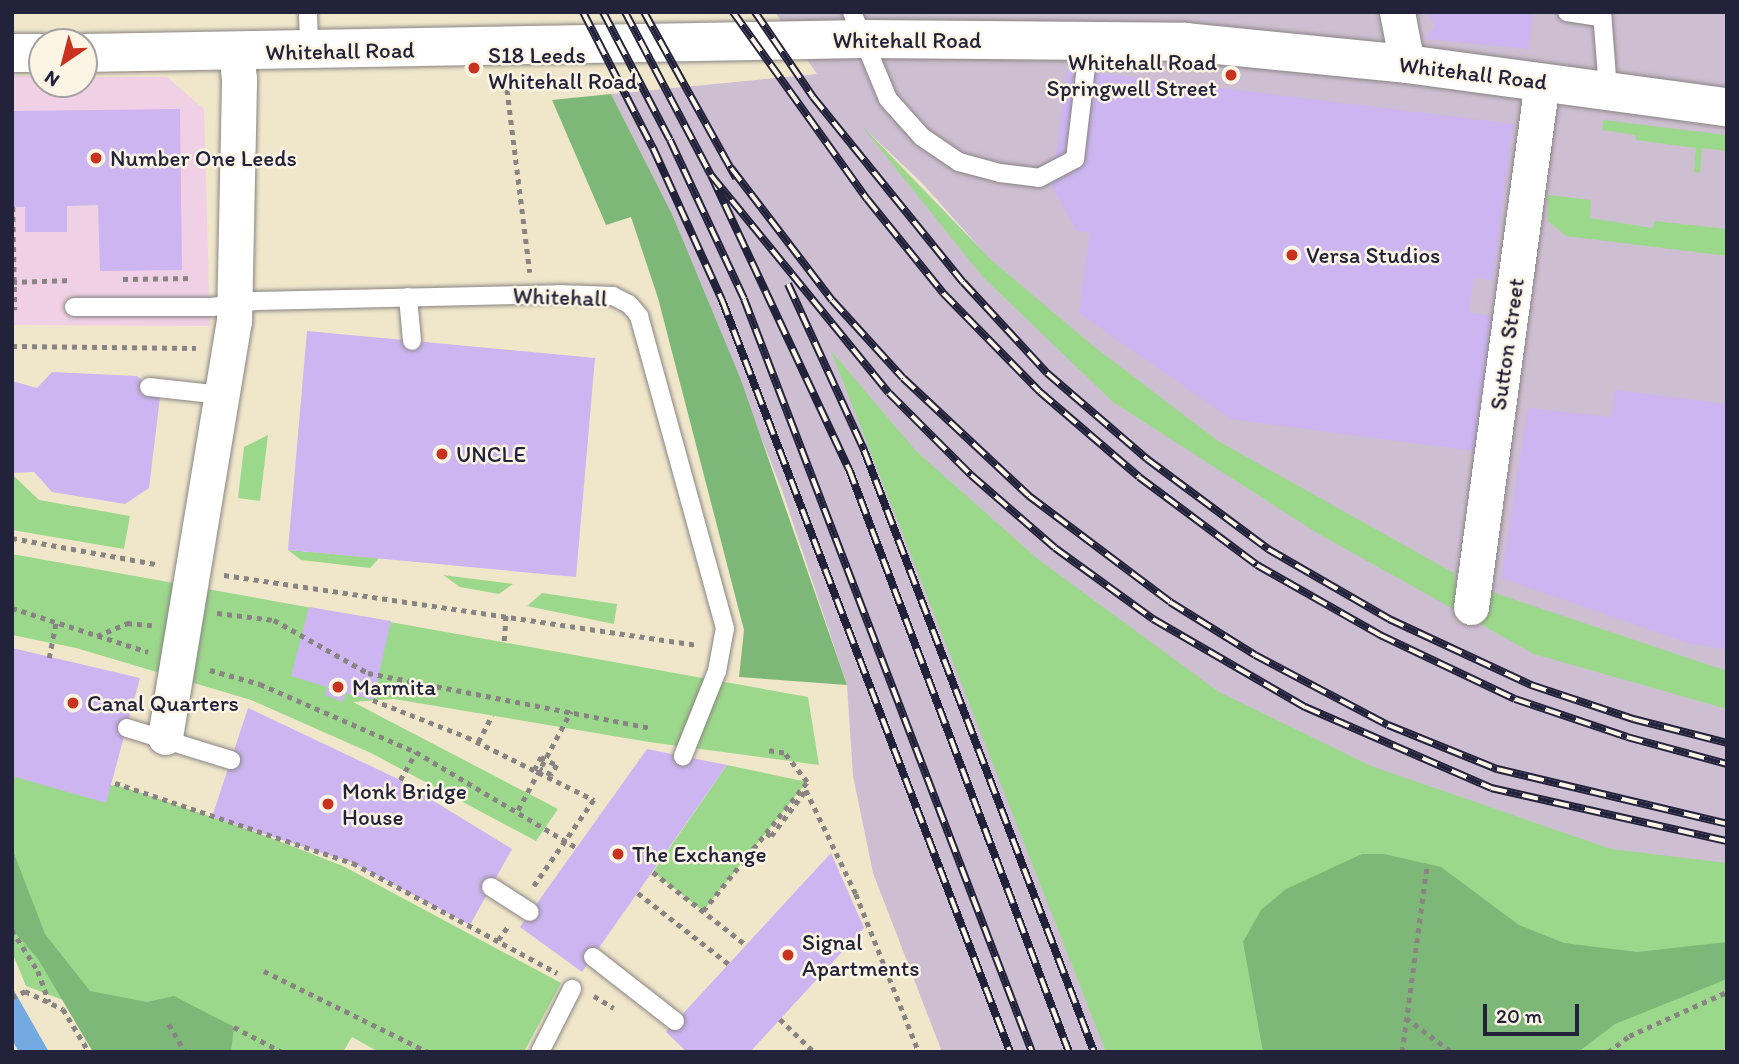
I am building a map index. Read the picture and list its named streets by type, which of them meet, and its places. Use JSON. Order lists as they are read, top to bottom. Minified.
{"streets":{"street":["Whitehall Road","Sutton Street"],"lane":["Whitehall"]},"crossings":[["Whitehall Road","Sutton Street"]],"places":["S18 Leeds Whitehall Road","Whitehall Road Springwell Street","Number One Leeds","Versa Studios","UNCLE","Marmita","Canal Quarters","Monk Bridge House","The Exchange","Signal Apartments"],"scale_bar":"20 m","north":"bottom left"}
